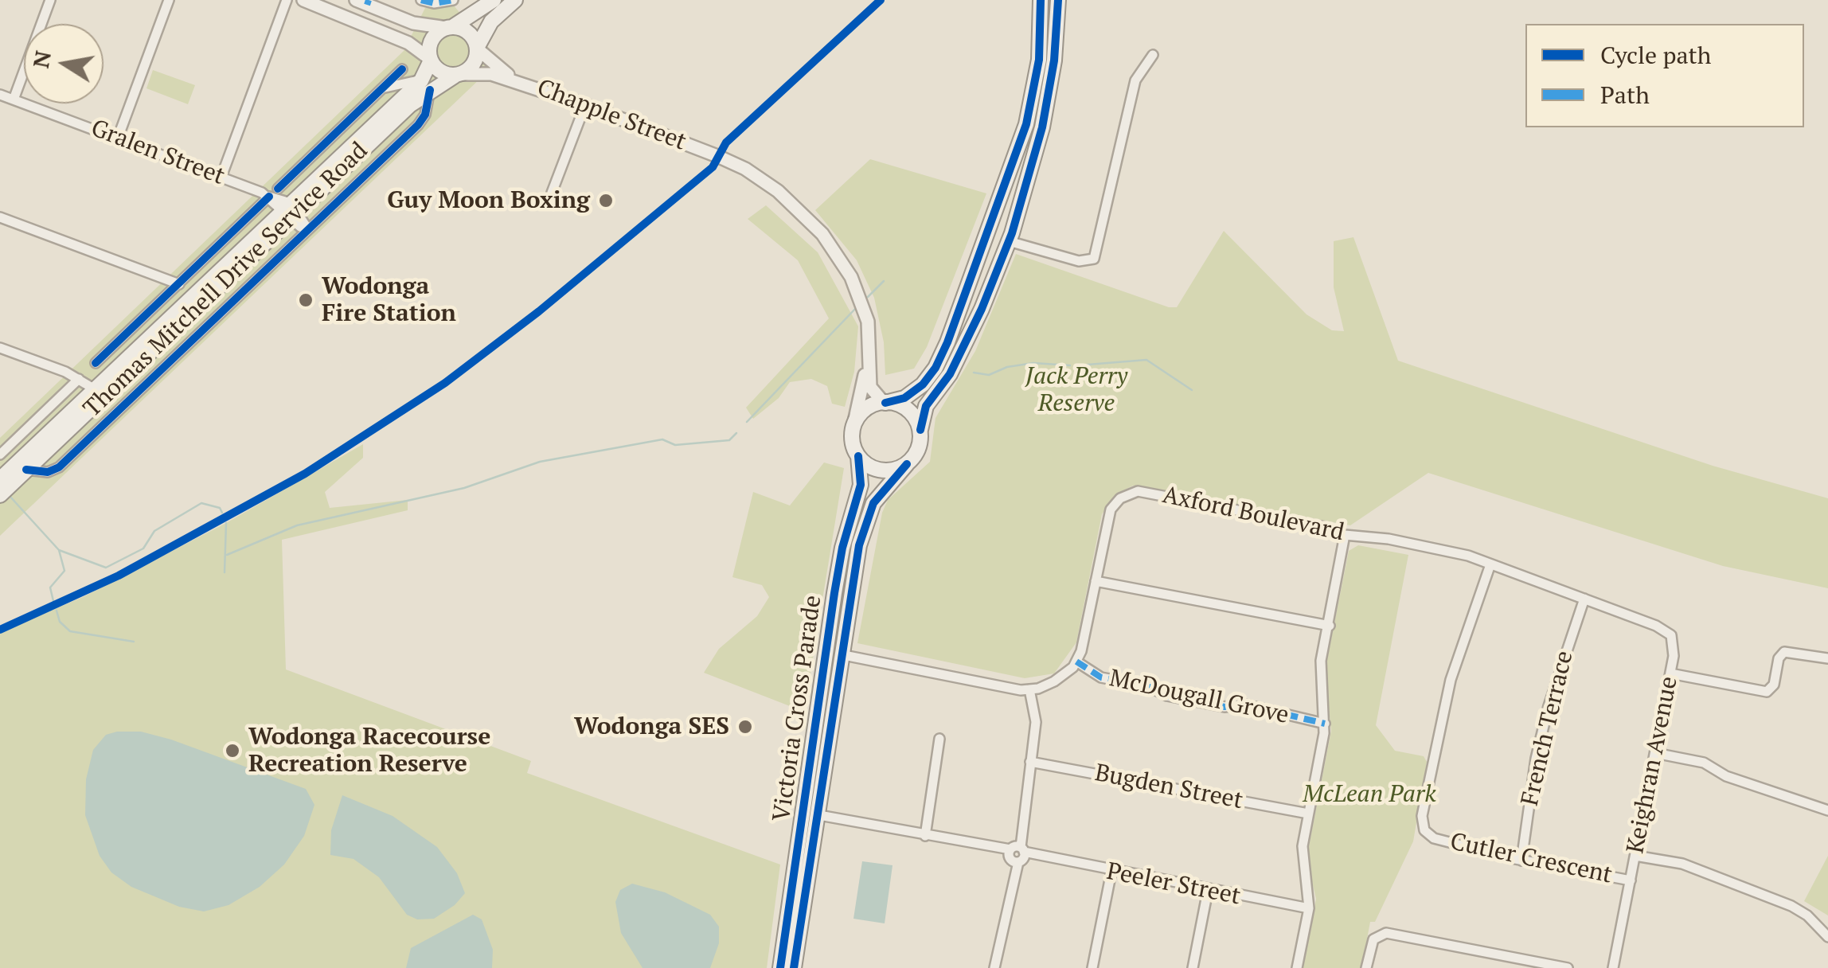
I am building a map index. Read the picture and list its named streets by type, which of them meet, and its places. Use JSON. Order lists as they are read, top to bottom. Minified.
{"streets":{"main road":["Victoria Cross Parade"],"street":["Chapple Street","Gralen Street","Thomas Mitchell Drive Service Road","Axford Boulevard","McDougall Grove","French Terrace","Keighran Avenue","Bugden Street","Cutler Crescent","Peeler Street"]},"crossings":[["Chapple Street","Victoria Cross Parade"],["Gralen Street","Thomas Mitchell Drive Service Road"],["Axford Boulevard","McDougall Grove"],["Axford Boulevard","French Terrace"],["Axford Boulevard","Keighran Avenue"],["Axford Boulevard","Cutler Crescent"],["Victoria Cross Parade","Peeler Street"],["French Terrace","Cutler Crescent"],["Keighran Avenue","Cutler Crescent"]],"parks":["Jack Perry Reserve","McLean Park"],"places":["Guy Moon Boxing","Wodonga Fire Station","Wodonga SES","Wodonga Racecourse Recreation Reserve"],"legend":["Cycle path","Path"],"north":"left"}
